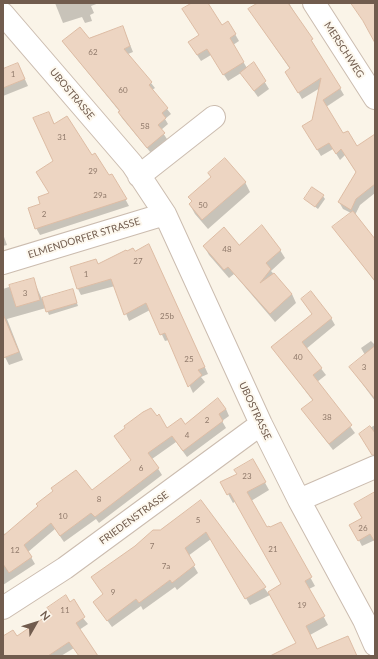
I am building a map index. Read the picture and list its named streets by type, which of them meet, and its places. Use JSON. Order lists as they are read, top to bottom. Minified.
{"streets":{"street":["MERSCHWEG","UBOSTRASSE","ELMENDORFER STRASSE","FRIEDENSTRASSE"]},"crossings":[["UBOSTRASSE","ELMENDORFER STRASSE"],["UBOSTRASSE","FRIEDENSTRASSE"]],"house_numbers":["62","1","60","58","31","29","29a","50","2","48","27","1","3","25b","40","25","3","38","2","4","6","23","8","10","5","26","7","21","12","7a","9","19","11"],"north":"top right"}
